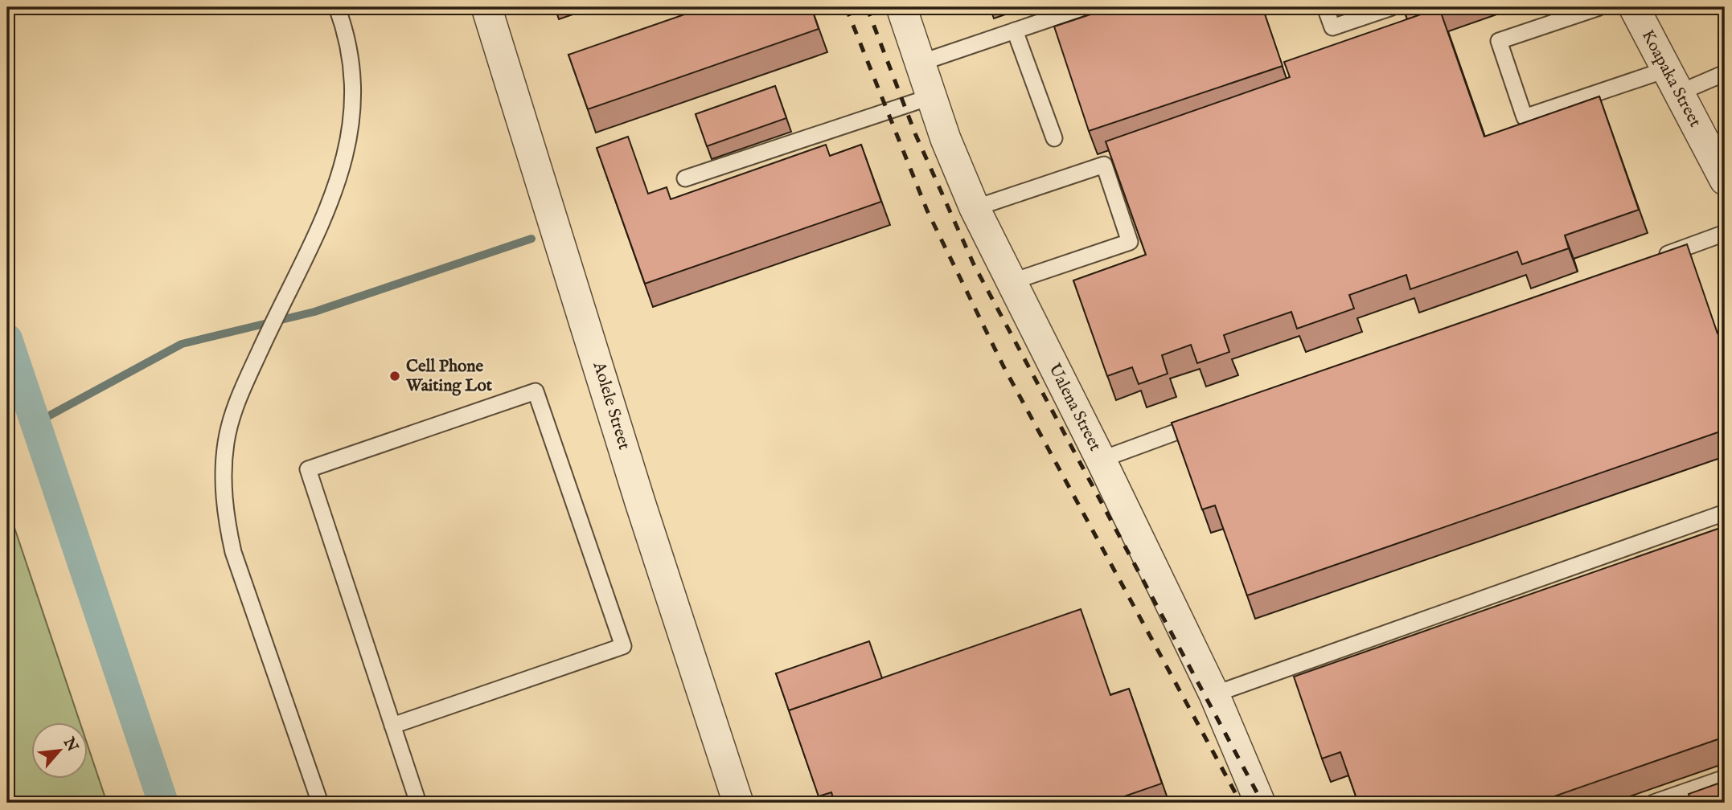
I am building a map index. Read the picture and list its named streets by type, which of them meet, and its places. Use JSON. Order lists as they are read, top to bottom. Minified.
{"streets":{"street":["Koapaka Street","Aolele Street","Ualena Street"]},"places":["Cell Phone Waiting Lot"],"north":"top right"}
